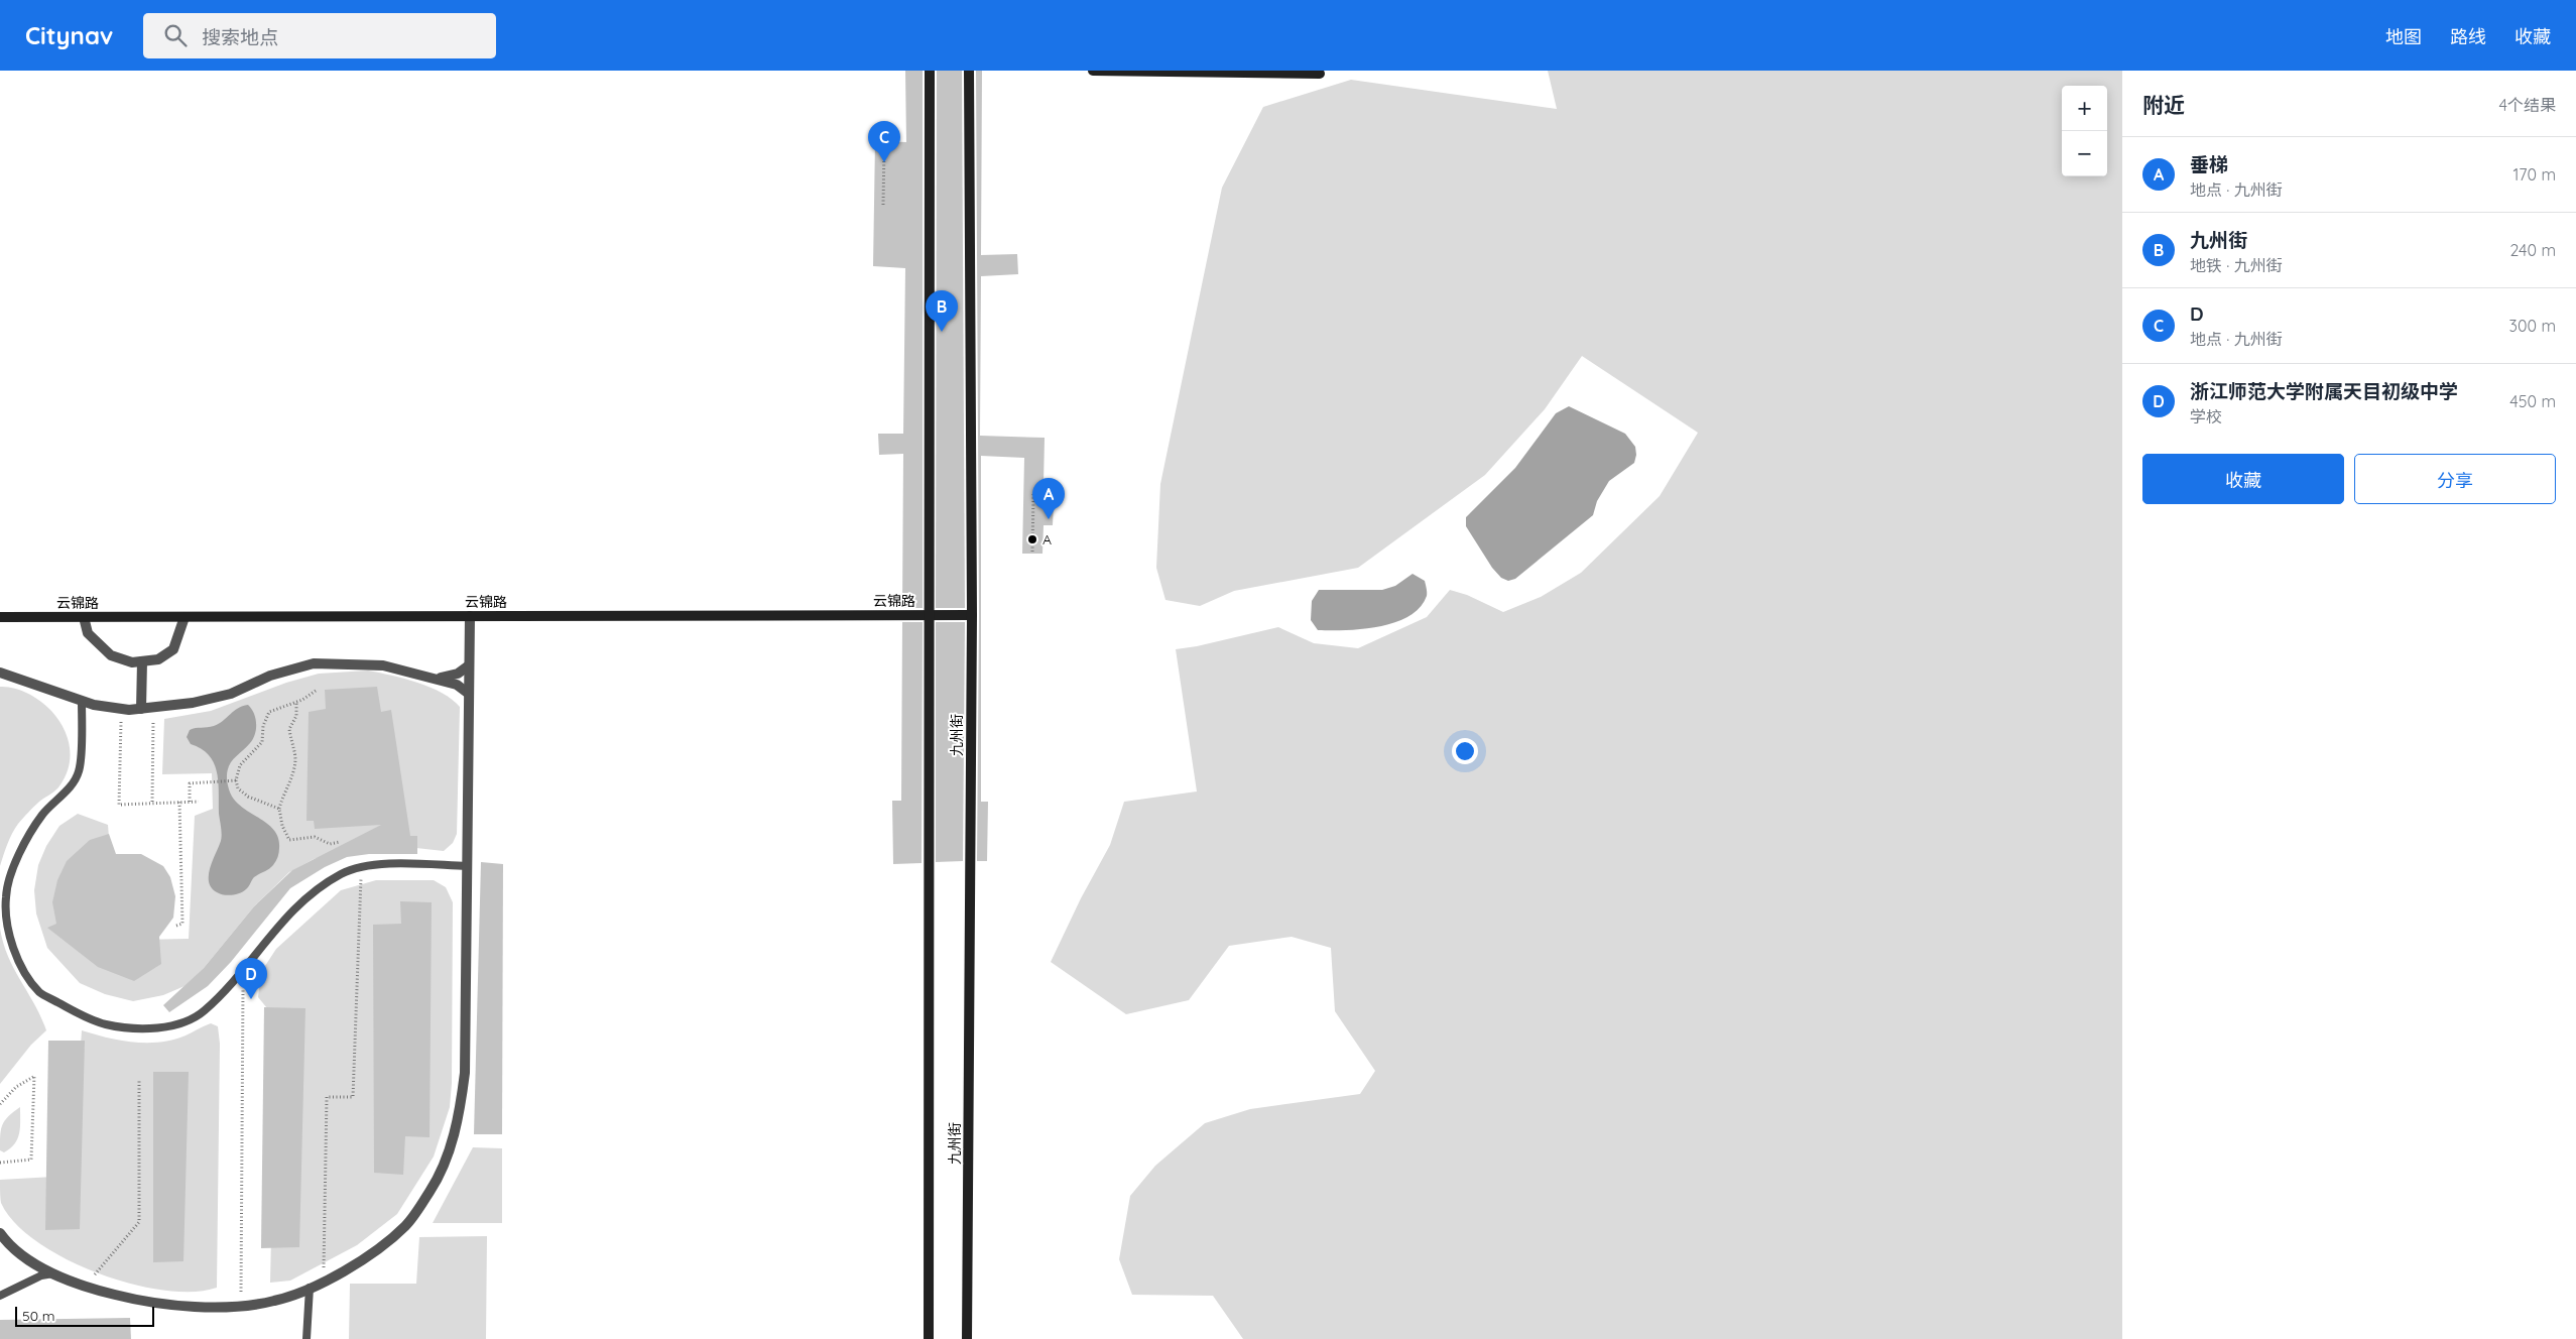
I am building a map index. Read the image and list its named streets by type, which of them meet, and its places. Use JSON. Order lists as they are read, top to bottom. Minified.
{"streets":{"main road":["云锦路","九州街"]},"crossings":[["云锦路","九州街"]],"places":["A"],"scale_bar":"50 m","page":{"header":"Citynav","search":"搜索地点","nav":["地图","路线","收藏"],"heading":["附近","4个结果"],"map_buttons":["+","−"],"pins":["C","B","A","D"],"list":[{"mark":"A","name":"垂梯","note":"地点 · 九州街","value":"170 m"},{"mark":"B","name":"九州街","note":"地铁 · 九州街","value":"240 m"},{"mark":"C","name":"D","note":"地点 · 九州街","value":"300 m"},{"mark":"D","name":"浙江师范大学附属天目初级中学","note":"学校","value":"450 m"}],"buttons":["收藏","分享"],"scale":"50 m"}}
